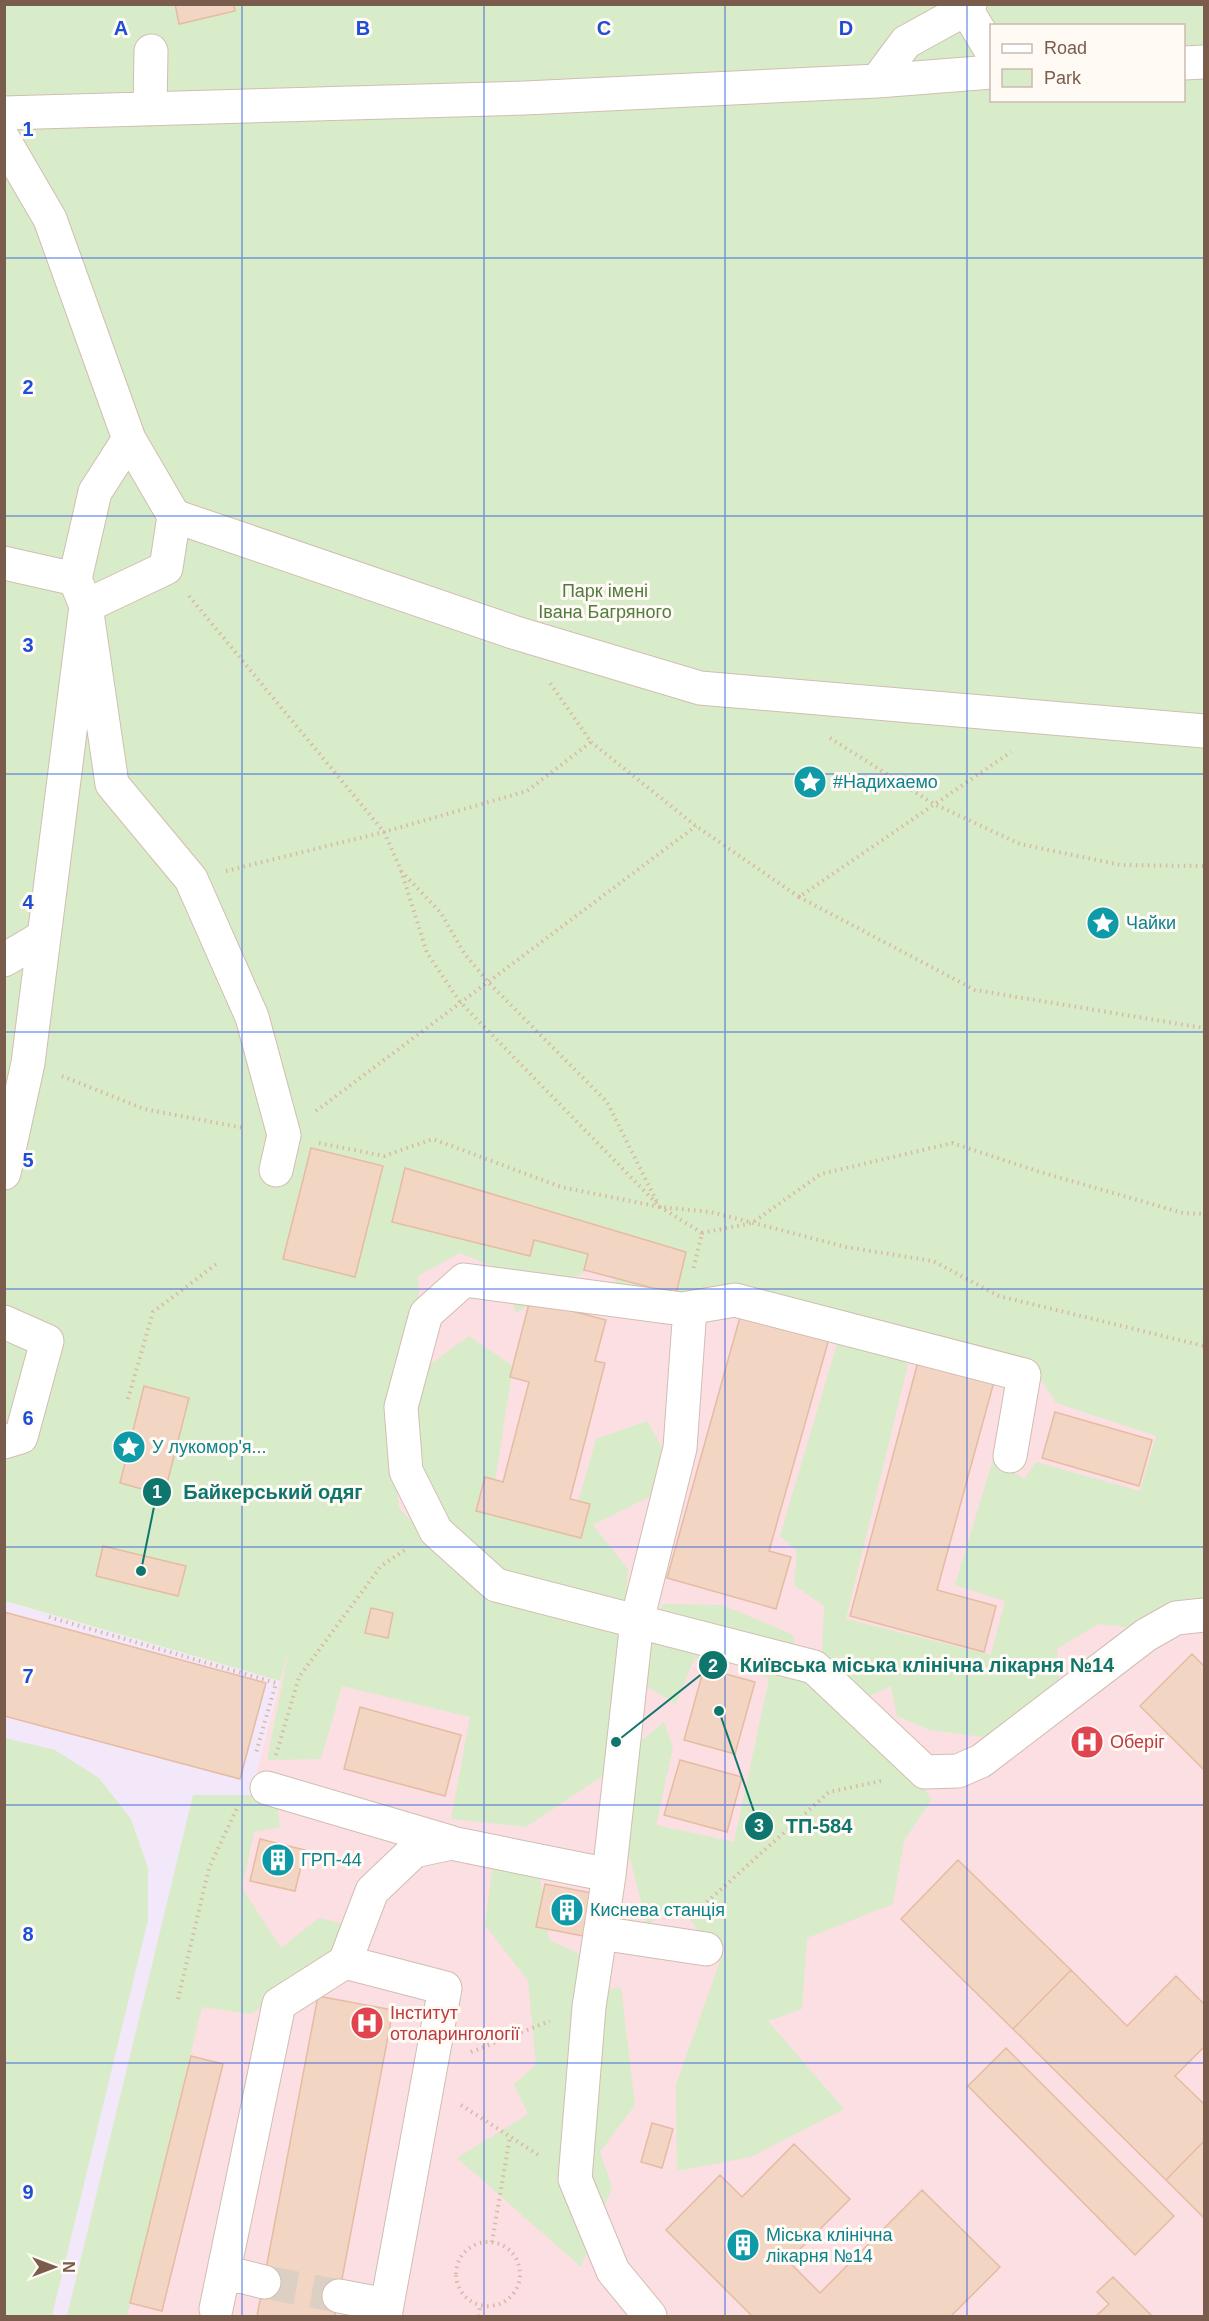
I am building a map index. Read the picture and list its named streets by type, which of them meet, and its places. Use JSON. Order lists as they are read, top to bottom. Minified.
{"parks":["Парк імені Івана Багряного"],"places":{"place":["#Надихаемо","Чайки","У лукомор'я..."],"other":["Байкерський одяг","ТП-584","Київська міська клінічна лікарня №14"],"hospital":["Оберіг","Інститут отоларингології"],"building":["ГРП-44","Киснева станція","Міська клінічна лікарня №14"]},"legend":["Road","Park"],"north":"right","grid":{"columns":["A","B","C","D"],"rows":["1","2","3","4","5","6","7","8","9"]}}
